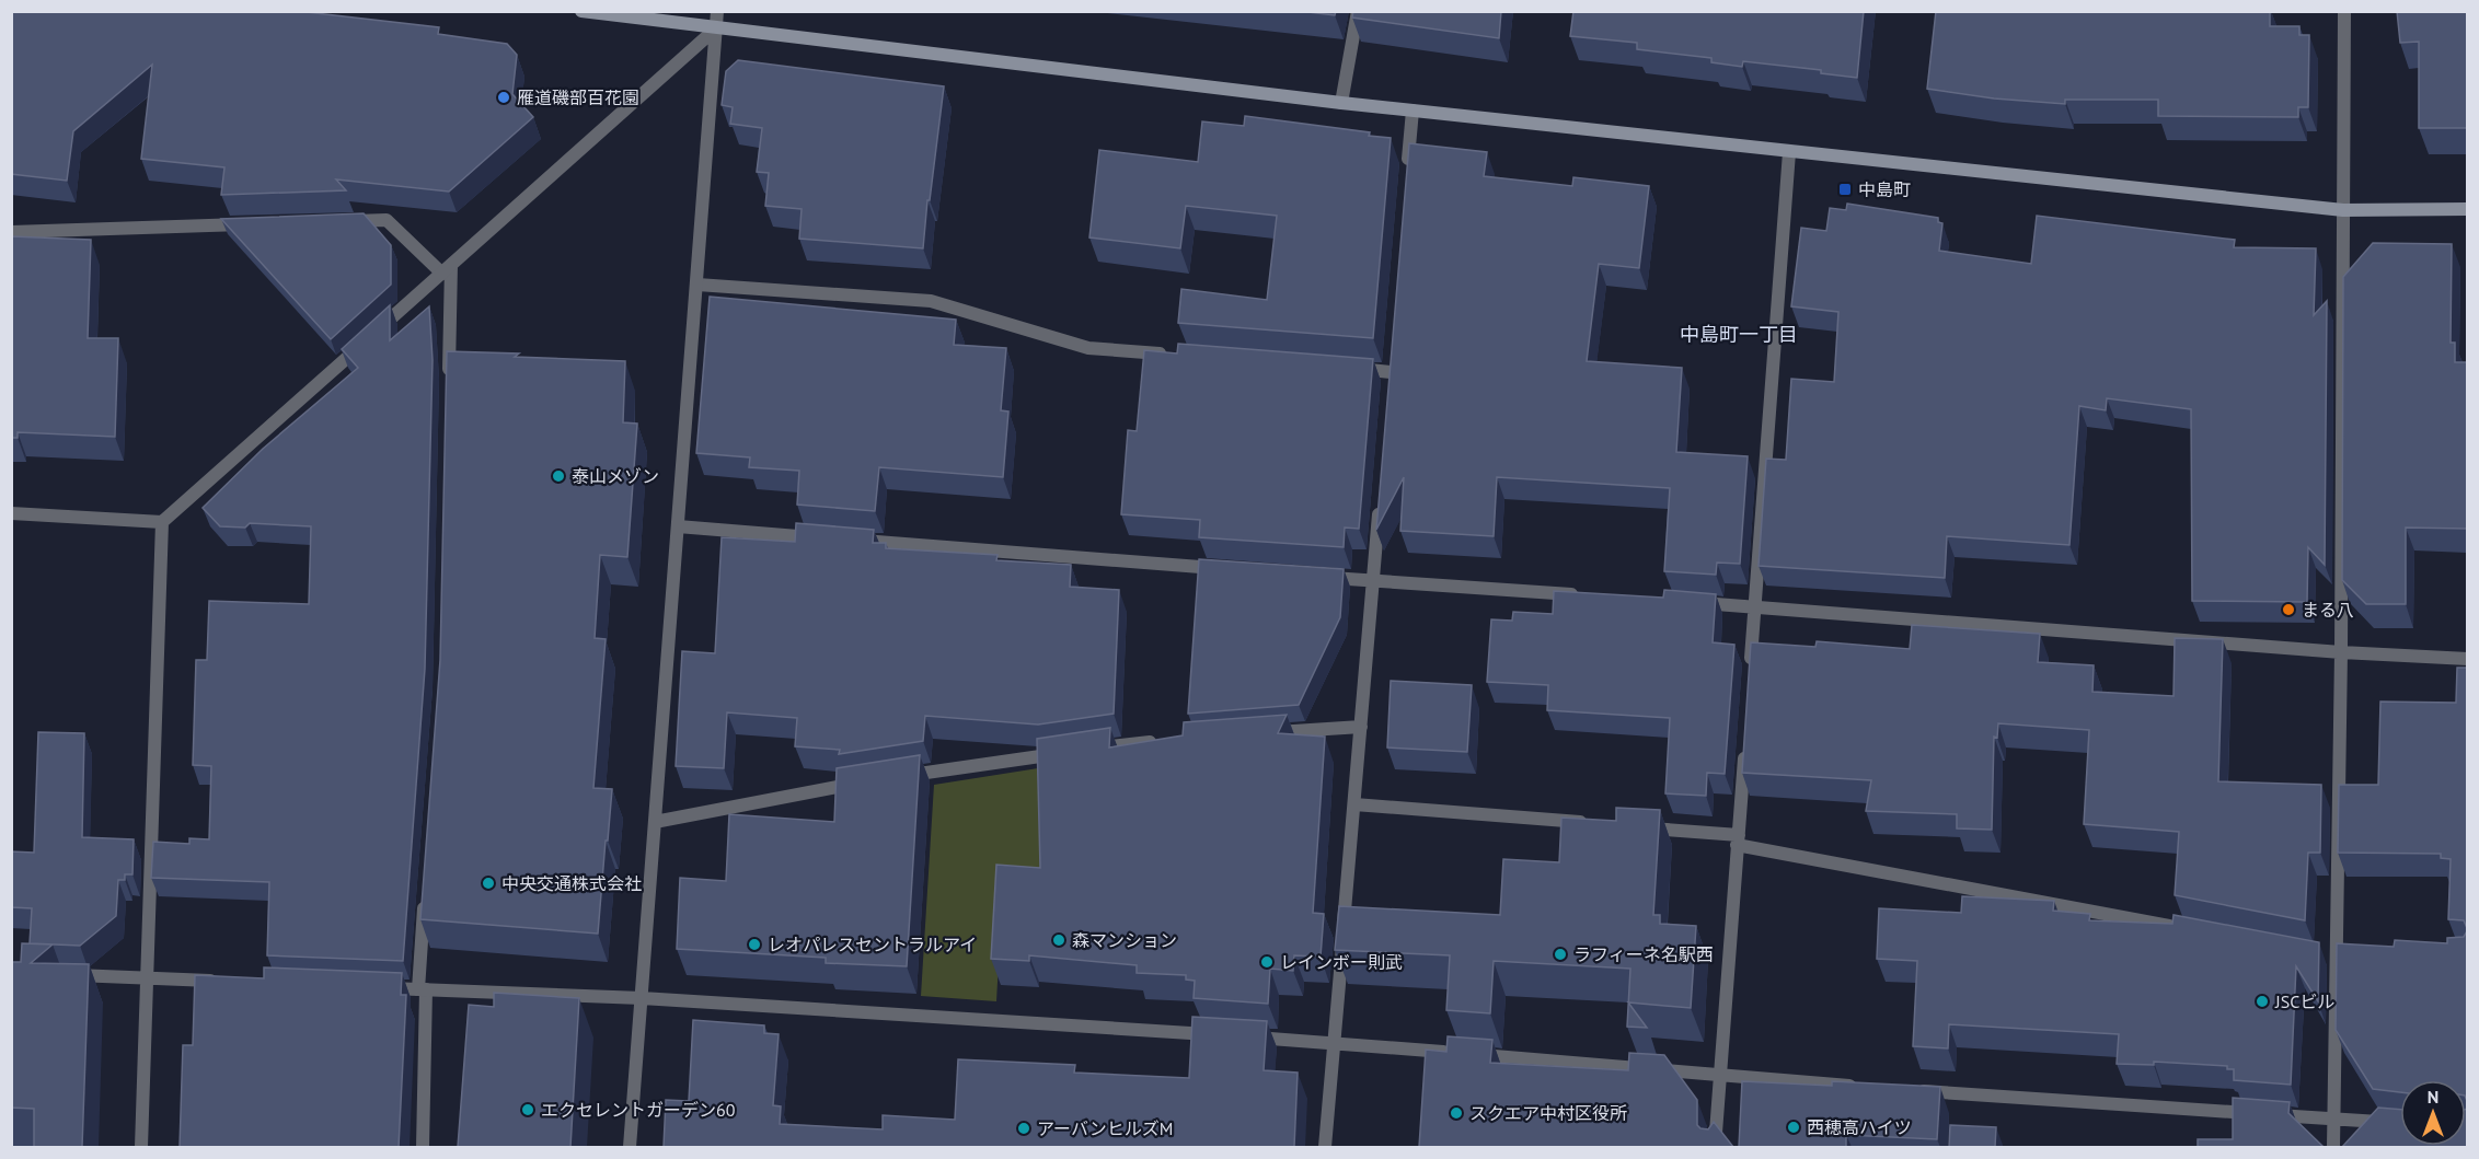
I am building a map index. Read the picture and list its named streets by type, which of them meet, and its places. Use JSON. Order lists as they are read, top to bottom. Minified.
{"districts":["中島町一丁目"],"places":{"other":["雁道磯部百花園","泰山メゾン","まる八","中央交通株式会社","森マンション","レオパレスセントラルアイ","ラフィーネ名駅西","レインボー則武","JSCビル","エクセレントガーデン60","スクエア中村区役所","西穂高ハイツ","アーバンヒルズM"],"transit":["中島町"]},"north":"top"}
